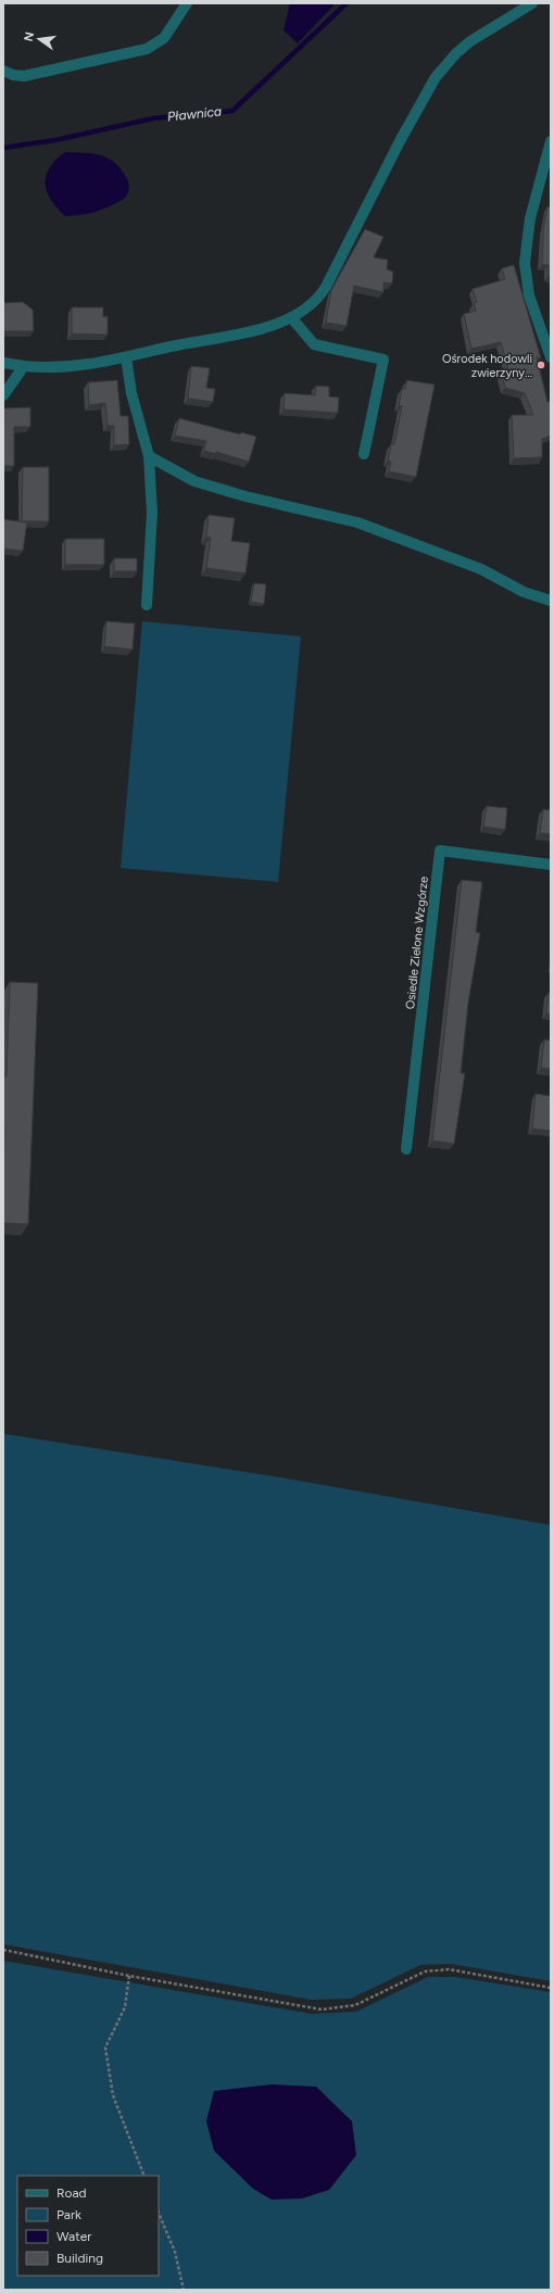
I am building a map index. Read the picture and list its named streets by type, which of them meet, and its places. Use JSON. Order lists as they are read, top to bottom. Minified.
{"streets":{"street":["Osiedle Zielone Wzgórze"]},"water":["Pławnica"],"places":["Ośrodek hodowli zwierzyny..."],"legend":["Road","Park","Water","Building"],"north":"left"}
